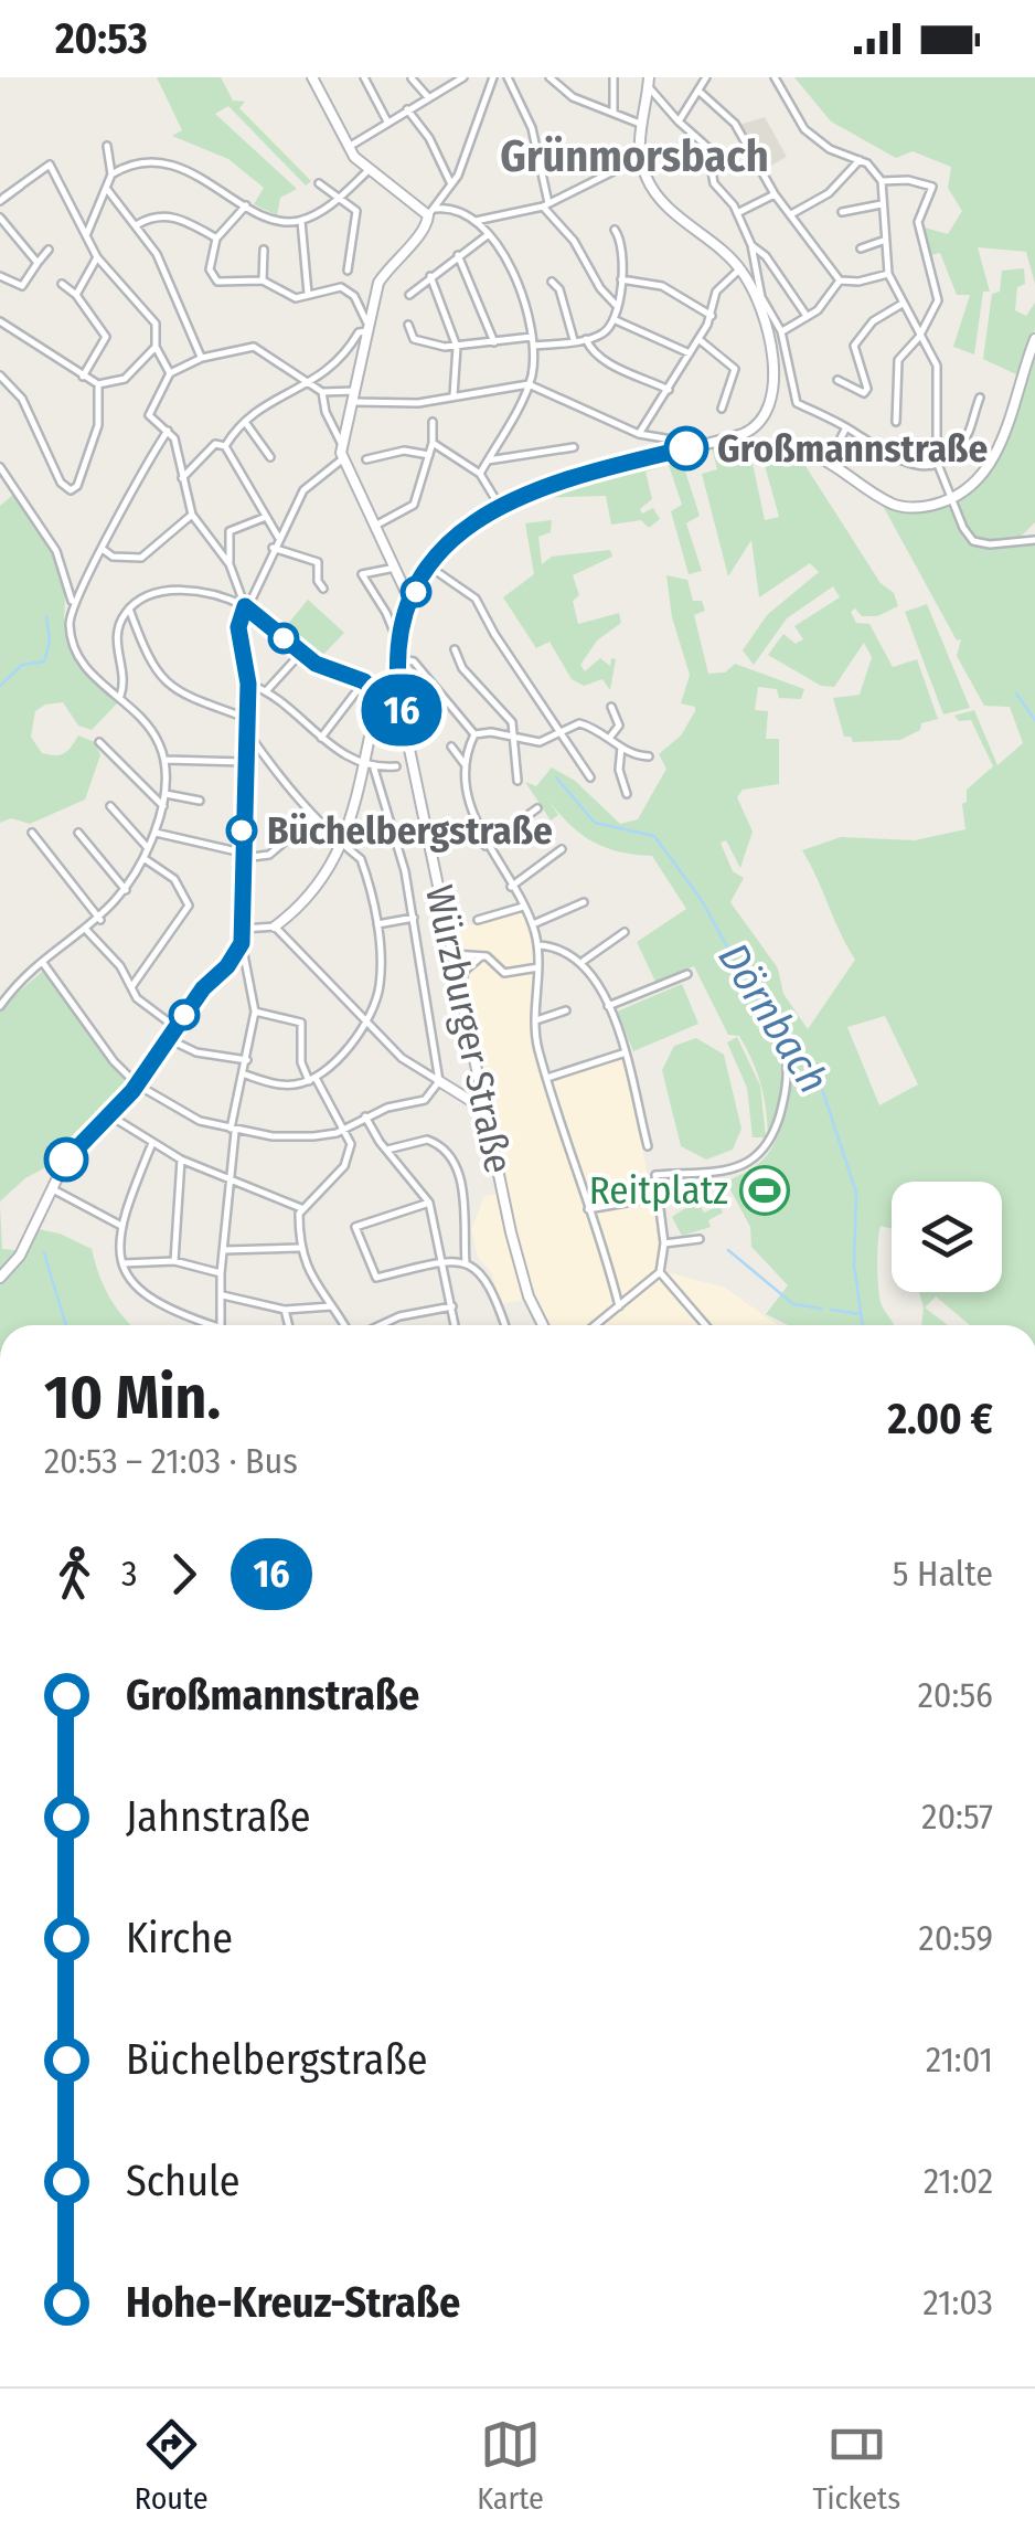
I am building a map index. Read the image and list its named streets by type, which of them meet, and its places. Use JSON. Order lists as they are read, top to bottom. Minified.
{"streets":{"street":["Würzburger Straße"]},"districts":["Grünmorsbach"],"water":["Dörnbach"],"places":{"other":["Großmannstraße","Büchelbergstraße"],"sports":["Reitplatz"]},"lines":["bus line 16"],"page":{"status":"20:53","on_map":"16","heading":["10 Min.","20:53 – 21:03 · Bus","2.00 €"],"legs":["3","16","5 Halte"],"list":[{"name":"Großmannstraße","value":"20:56"},{"name":"Jahnstraße","value":"20:57"},{"name":"Kirche","value":"20:59"},{"name":"Büchelbergstraße","value":"21:01"},{"name":"Schule","value":"21:02"},{"name":"Hohe-Kreuz-Straße","value":"21:03"}],"tabs":["Route","Karte","Tickets"]}}
